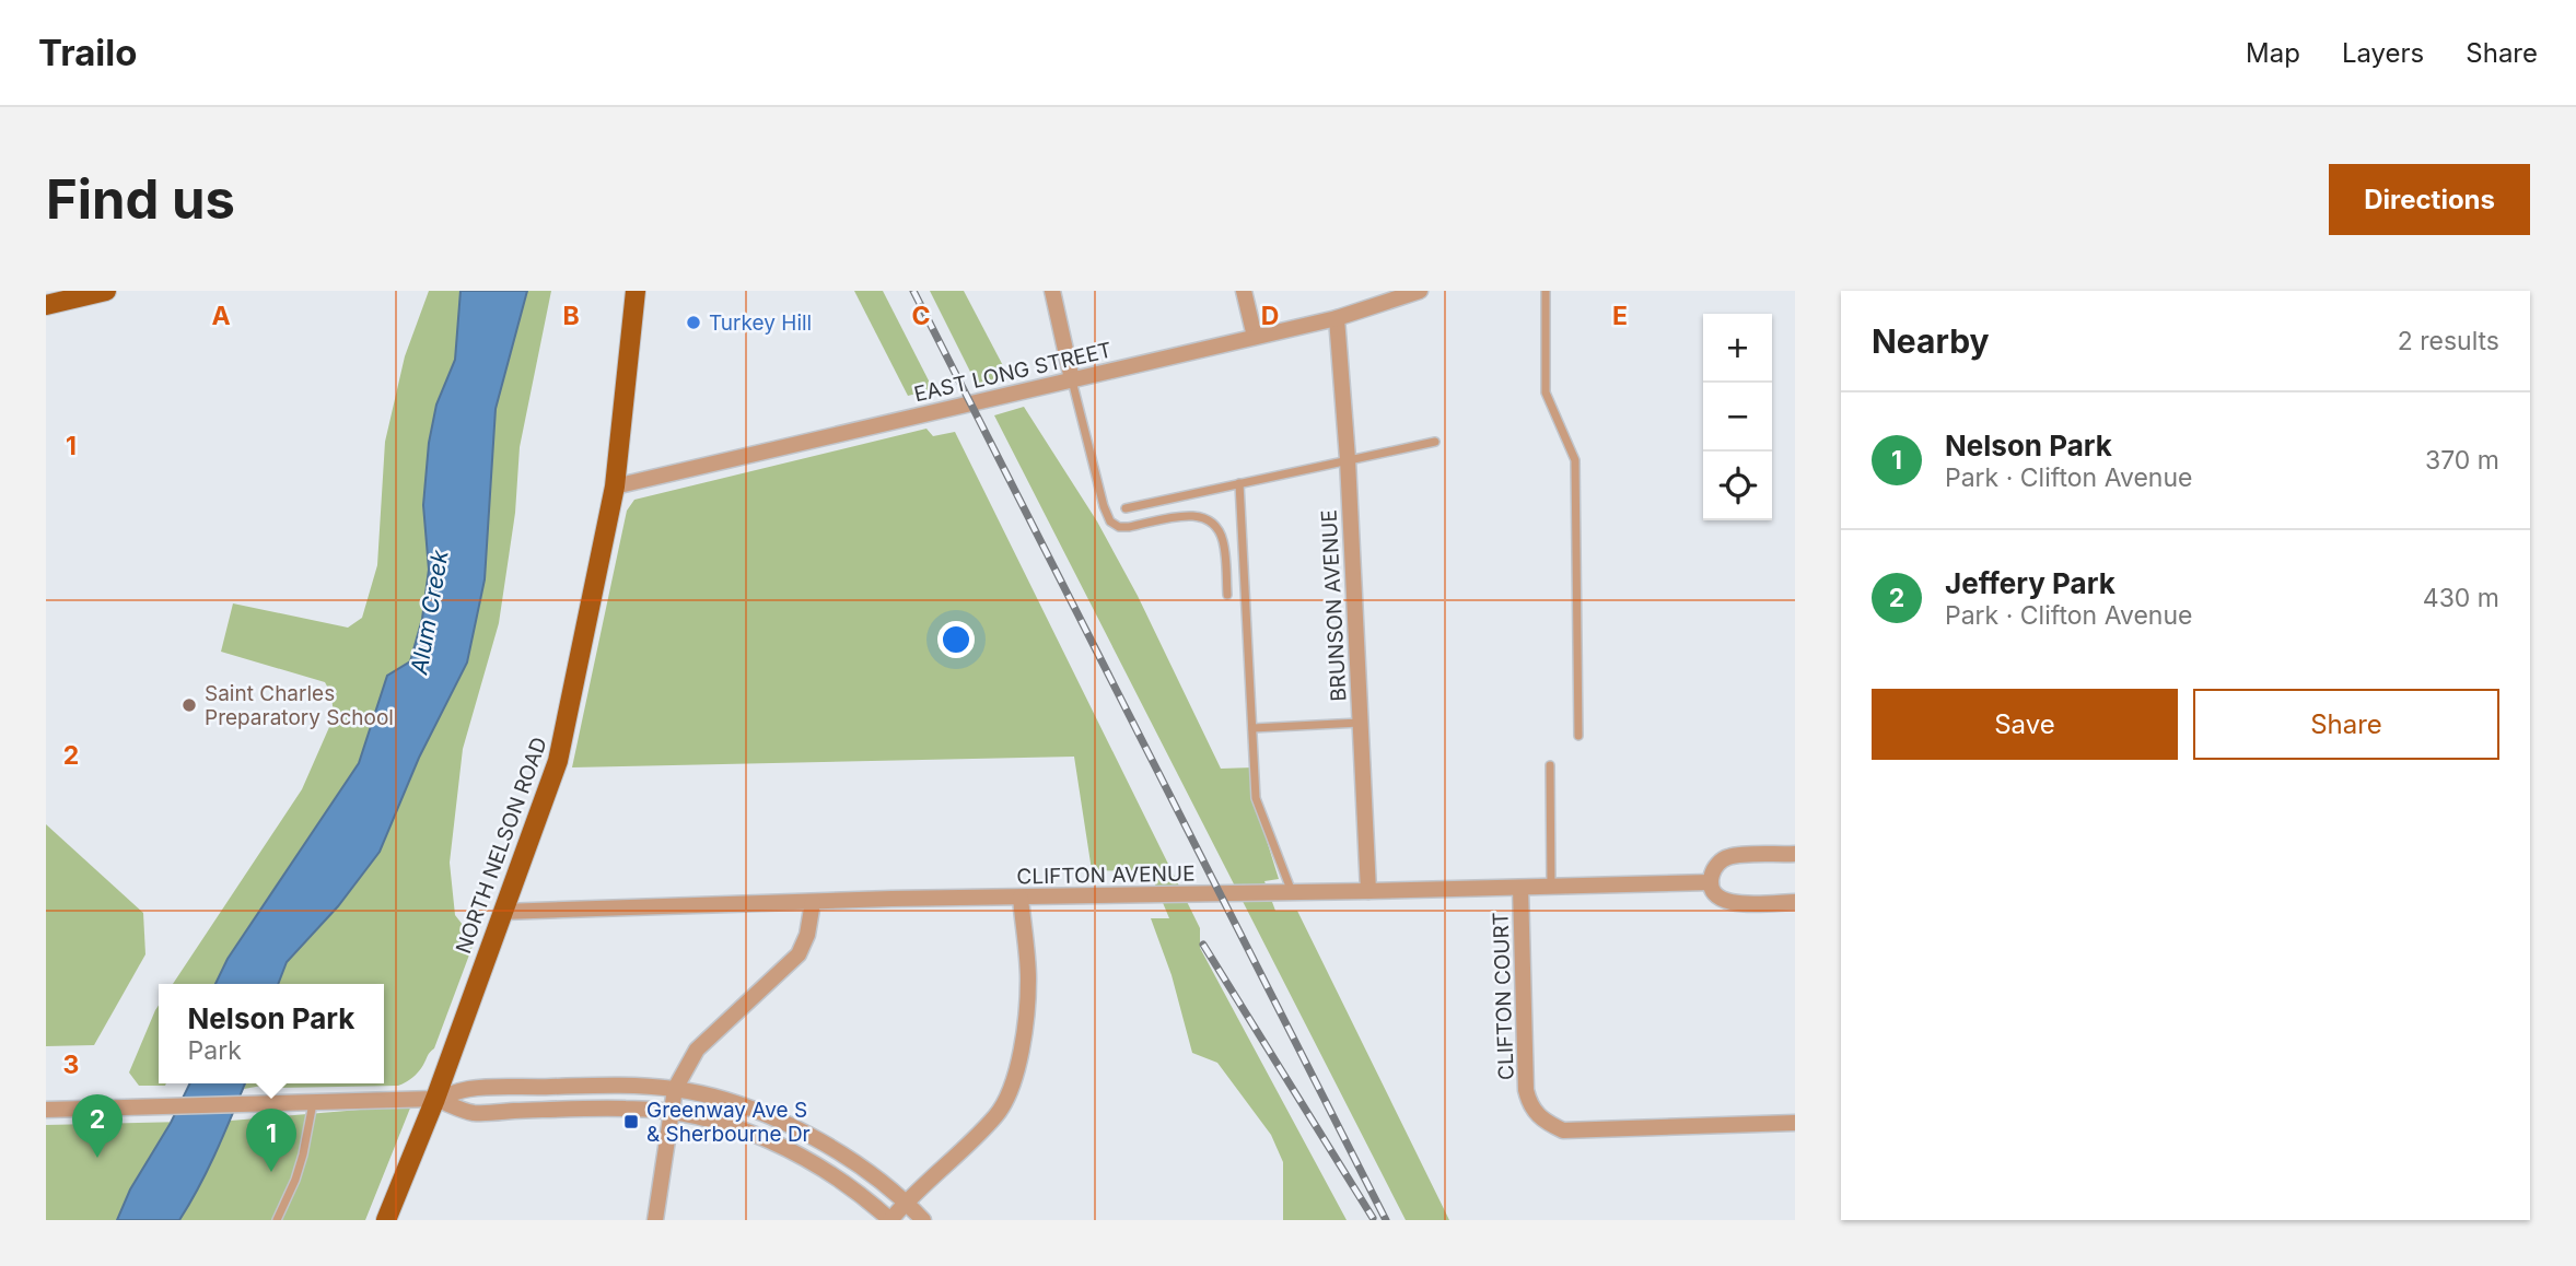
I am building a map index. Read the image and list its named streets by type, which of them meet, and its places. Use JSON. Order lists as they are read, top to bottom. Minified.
{"streets":{"main road":["NORTH NELSON ROAD"],"street":["EAST LONG STREET","BRUNSON AVENUE","CLIFTON AVENUE","CLIFTON COURT"]},"crossings":[["EAST LONG STREET","BRUNSON AVENUE"],["EAST LONG STREET","NORTH NELSON ROAD"],["BRUNSON AVENUE","CLIFTON AVENUE"],["NORTH NELSON ROAD","CLIFTON AVENUE"],["CLIFTON AVENUE","CLIFTON COURT"]],"water":["Alum Creek"],"places":{"other":["Turkey Hill","Saint Charles Preparatory School"],"transit":["Greenway Ave S & Sherbourne Dr"]},"page":{"header":"Trailo","nav":["Map","Layers","Share"],"buttons":["Directions",["Save","Share"]],"title":"Find us","heading":["Nearby","2 results"],"map_buttons":["+","−"],"list":[{"mark":"1","name":"Nelson Park","note":"Park · Clifton Avenue","value":"370 m"},{"mark":"2","name":"Jeffery Park","note":"Park · Clifton Avenue","value":"430 m"}],"popup":["Nelson Park","Park"],"pins":["2","1"]},"grid":{"columns":["A","B","C","D","E"],"rows":["1","2","3"]}}
